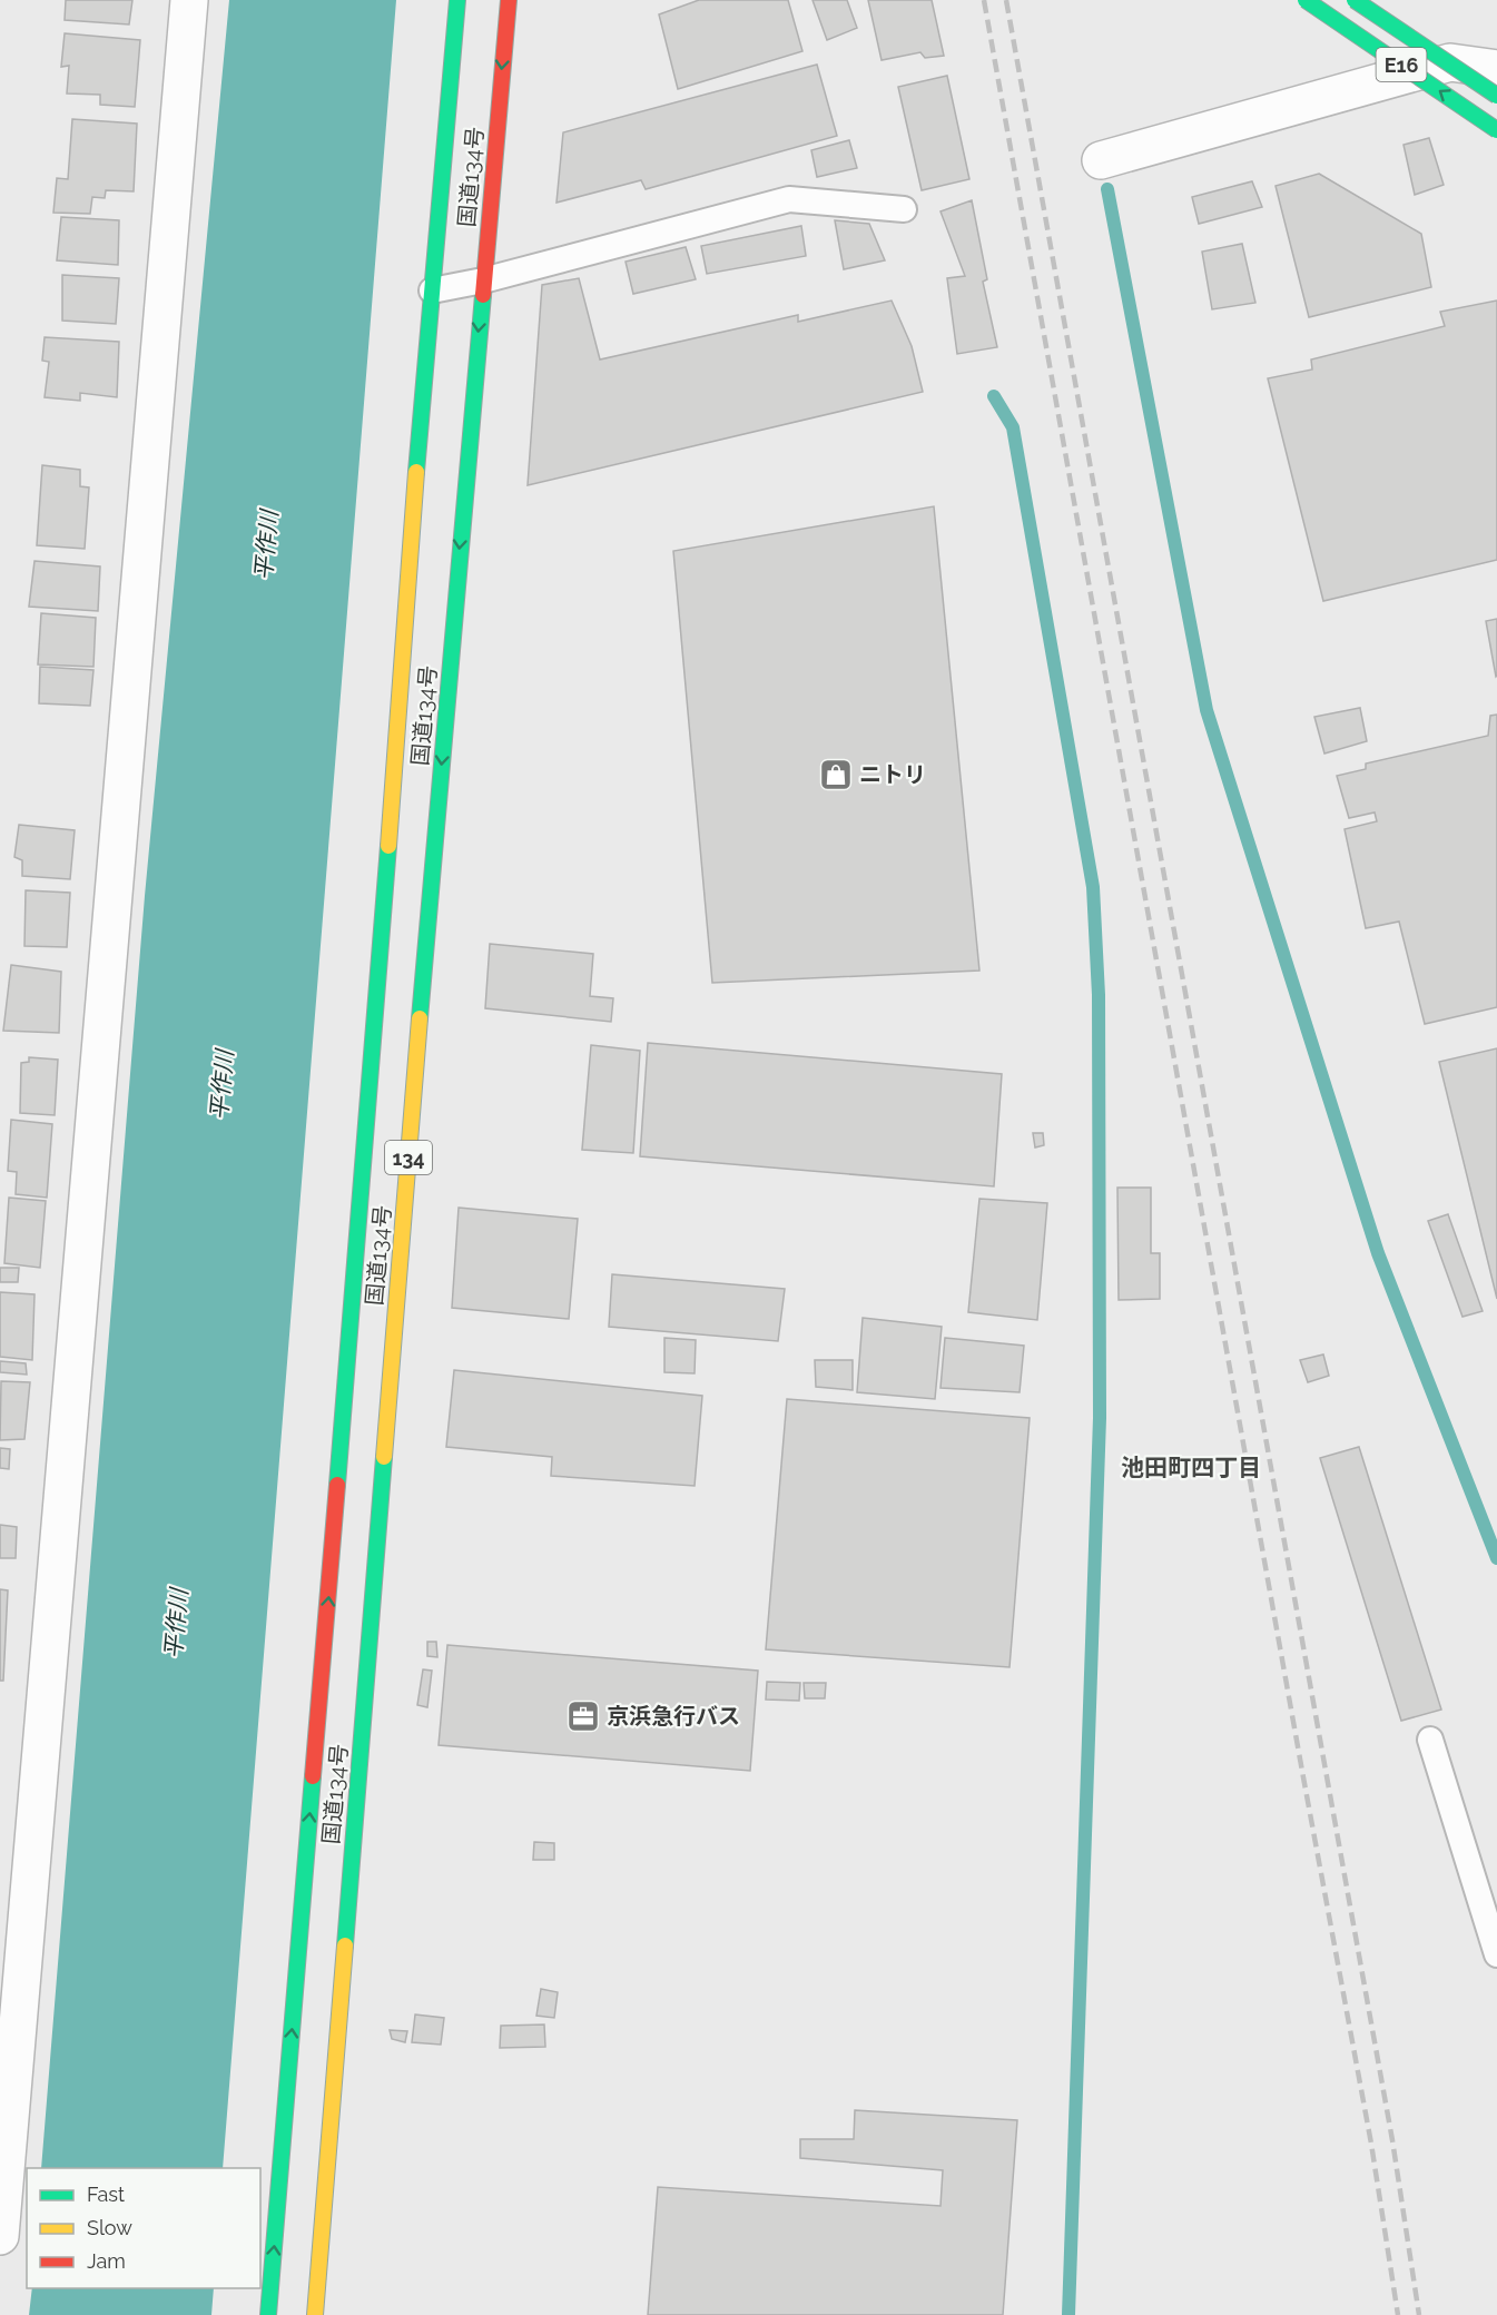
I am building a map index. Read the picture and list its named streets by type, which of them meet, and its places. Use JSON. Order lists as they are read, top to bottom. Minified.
{"streets":{"highway":["E16","国道134号","134"]},"districts":["池田町四丁目"],"water":["平作川"],"places":{"shop":["ニトリ"],"office":["京浜急行バス"]},"legend":["Fast","Slow","Jam"]}
